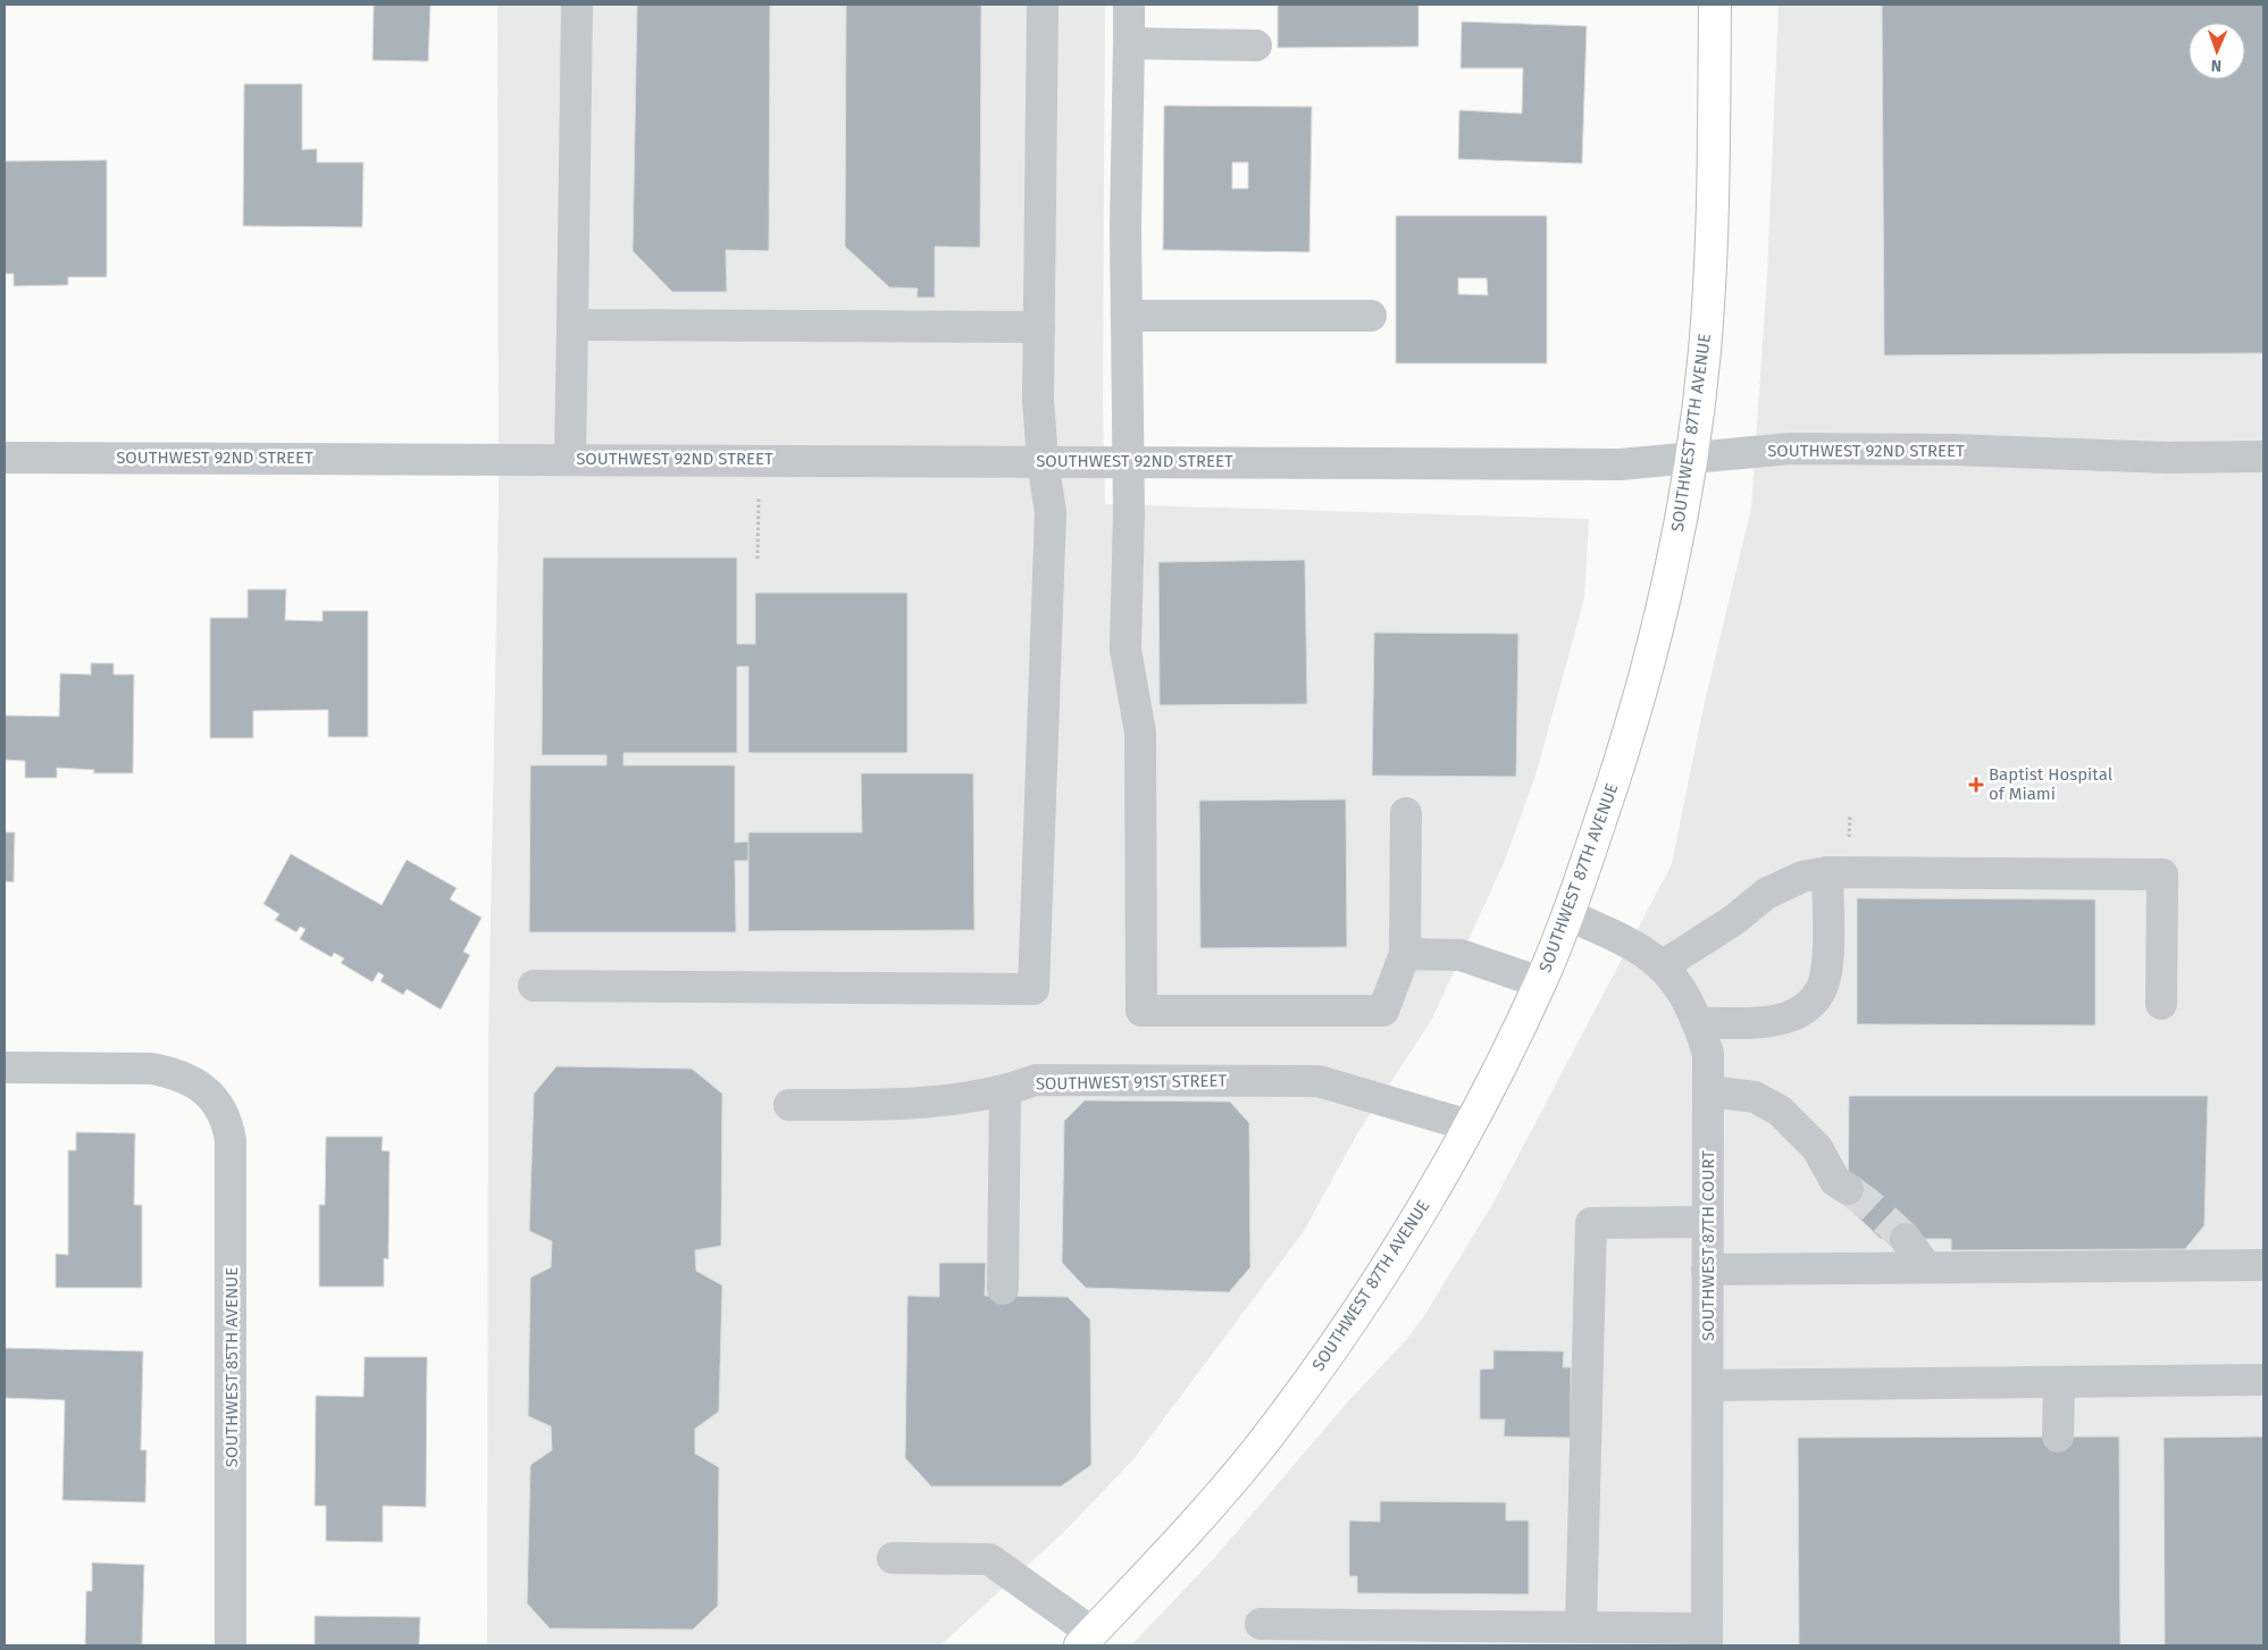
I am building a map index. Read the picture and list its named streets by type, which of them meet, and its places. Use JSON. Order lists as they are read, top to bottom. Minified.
{"streets":{"main road":["SOUTHWEST 87TH AVENUE"],"street":["SOUTHWEST 92ND STREET","SOUTHWEST 91ST STREET","SOUTHWEST 87TH COURT","SOUTHWEST 85TH AVENUE"]},"crossings":[["SOUTHWEST 87TH AVENUE","SOUTHWEST 92ND STREET"],["SOUTHWEST 87TH AVENUE","SOUTHWEST 91ST STREET"],["SOUTHWEST 87TH AVENUE","SOUTHWEST 87TH COURT"]],"places":{"health":["Baptist Hospital of Miami"]},"north":"bottom"}
